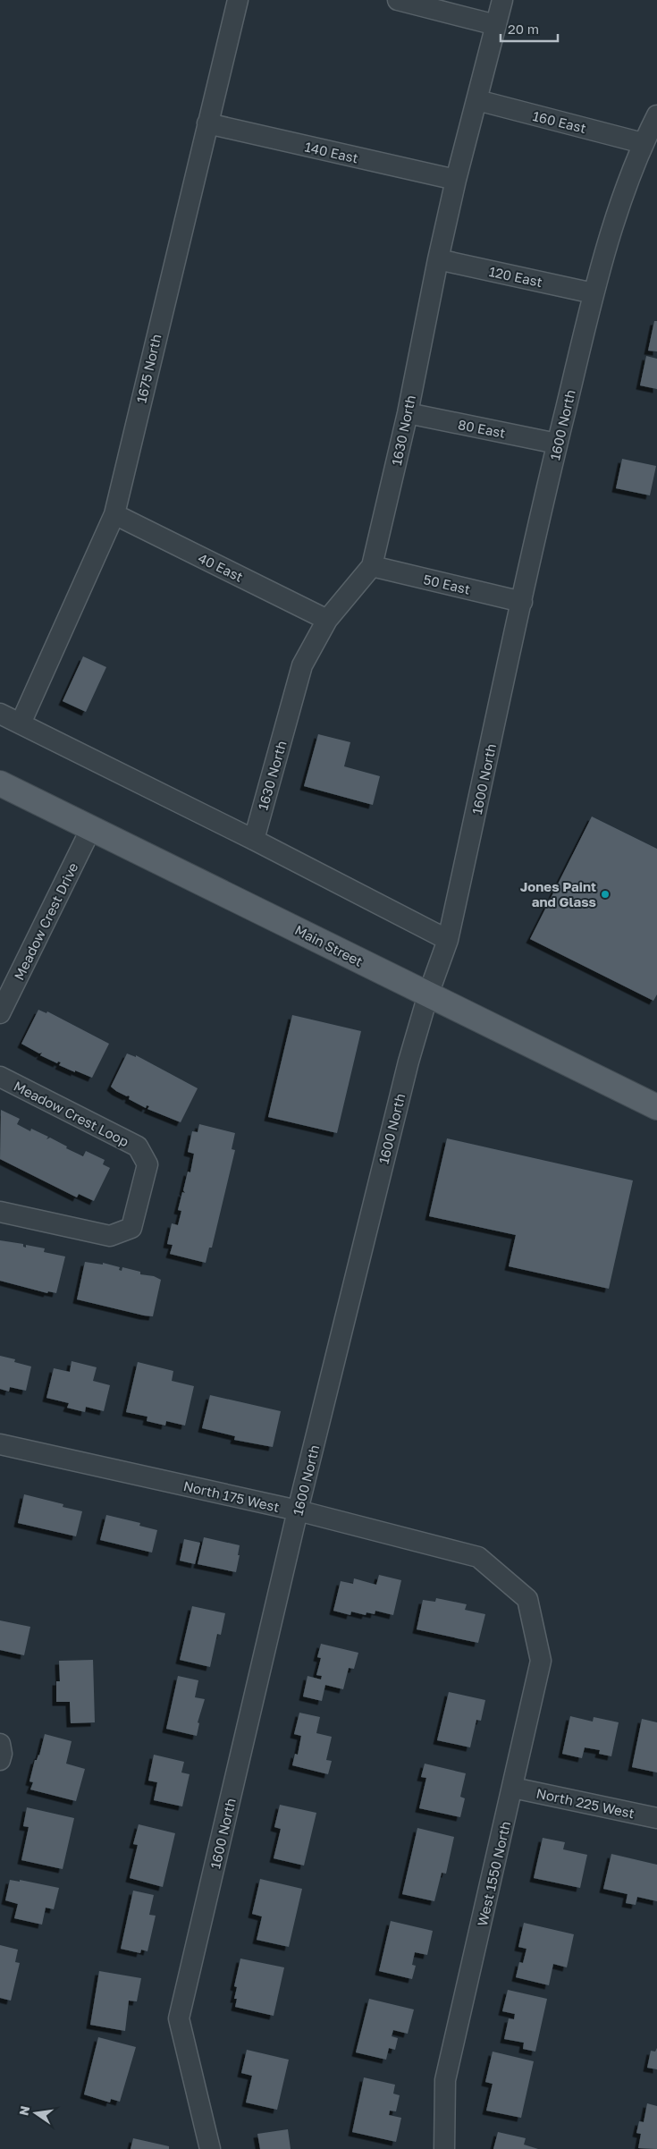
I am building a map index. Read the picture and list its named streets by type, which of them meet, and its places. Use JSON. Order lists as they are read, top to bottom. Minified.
{"streets":{"main road":["Main Street"],"street":["160 East","140 East","120 East","1675 North","1600 North","80 East","1630 North","40 East","50 East","Meadow Crest Drive","Meadow Crest Loop","North 175 West","North 225 West","West 1550 North"]},"crossings":[["160 East","1600 North"],["160 East","1630 North"],["140 East","1675 North"],["140 East","1630 North"],["120 East","1600 North"],["120 East","1630 North"],["1675 North","40 East"],["1600 North","80 East"],["1600 North","50 East"],["1600 North","Main Street"],["1600 North","North 175 West"],["80 East","1630 North"],["1630 North","40 East"],["1630 North","50 East"],["Meadow Crest Drive","Main Street"],["North 175 West","West 1550 North"],["North 225 West","West 1550 North"]],"places":["Jones Paint and Glass"],"scale_bar":"20 m","north":"left"}
